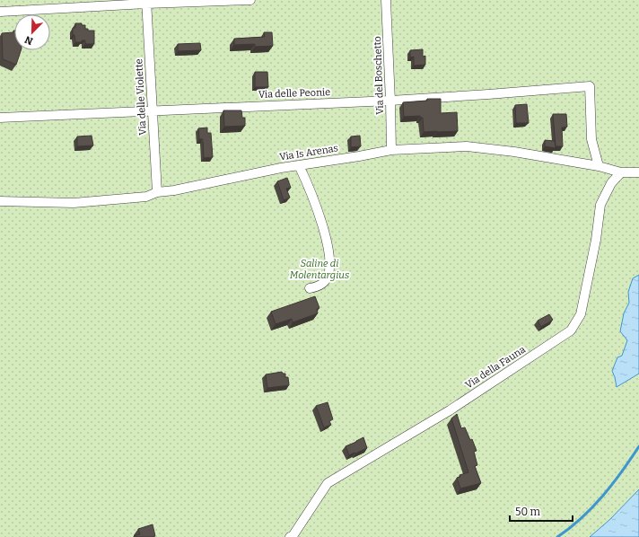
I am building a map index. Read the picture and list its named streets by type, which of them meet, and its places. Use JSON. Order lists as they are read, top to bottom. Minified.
{"streets":{"street":["Via del Boschetto","Via delle Peonie","Via delle Violette","Via Is Arenas","Via della Fauna"]},"crossings":[["Via del Boschetto","Via delle Peonie"],["Via del Boschetto","Via Is Arenas"],["Via delle Peonie","Via delle Violette"],["Via delle Peonie","Via Is Arenas"],["Via delle Violette","Via Is Arenas"],["Via Is Arenas","Via della Fauna"]],"parks":["Saline di Molentargius"],"scale_bar":"50 m","north":"bottom left"}
